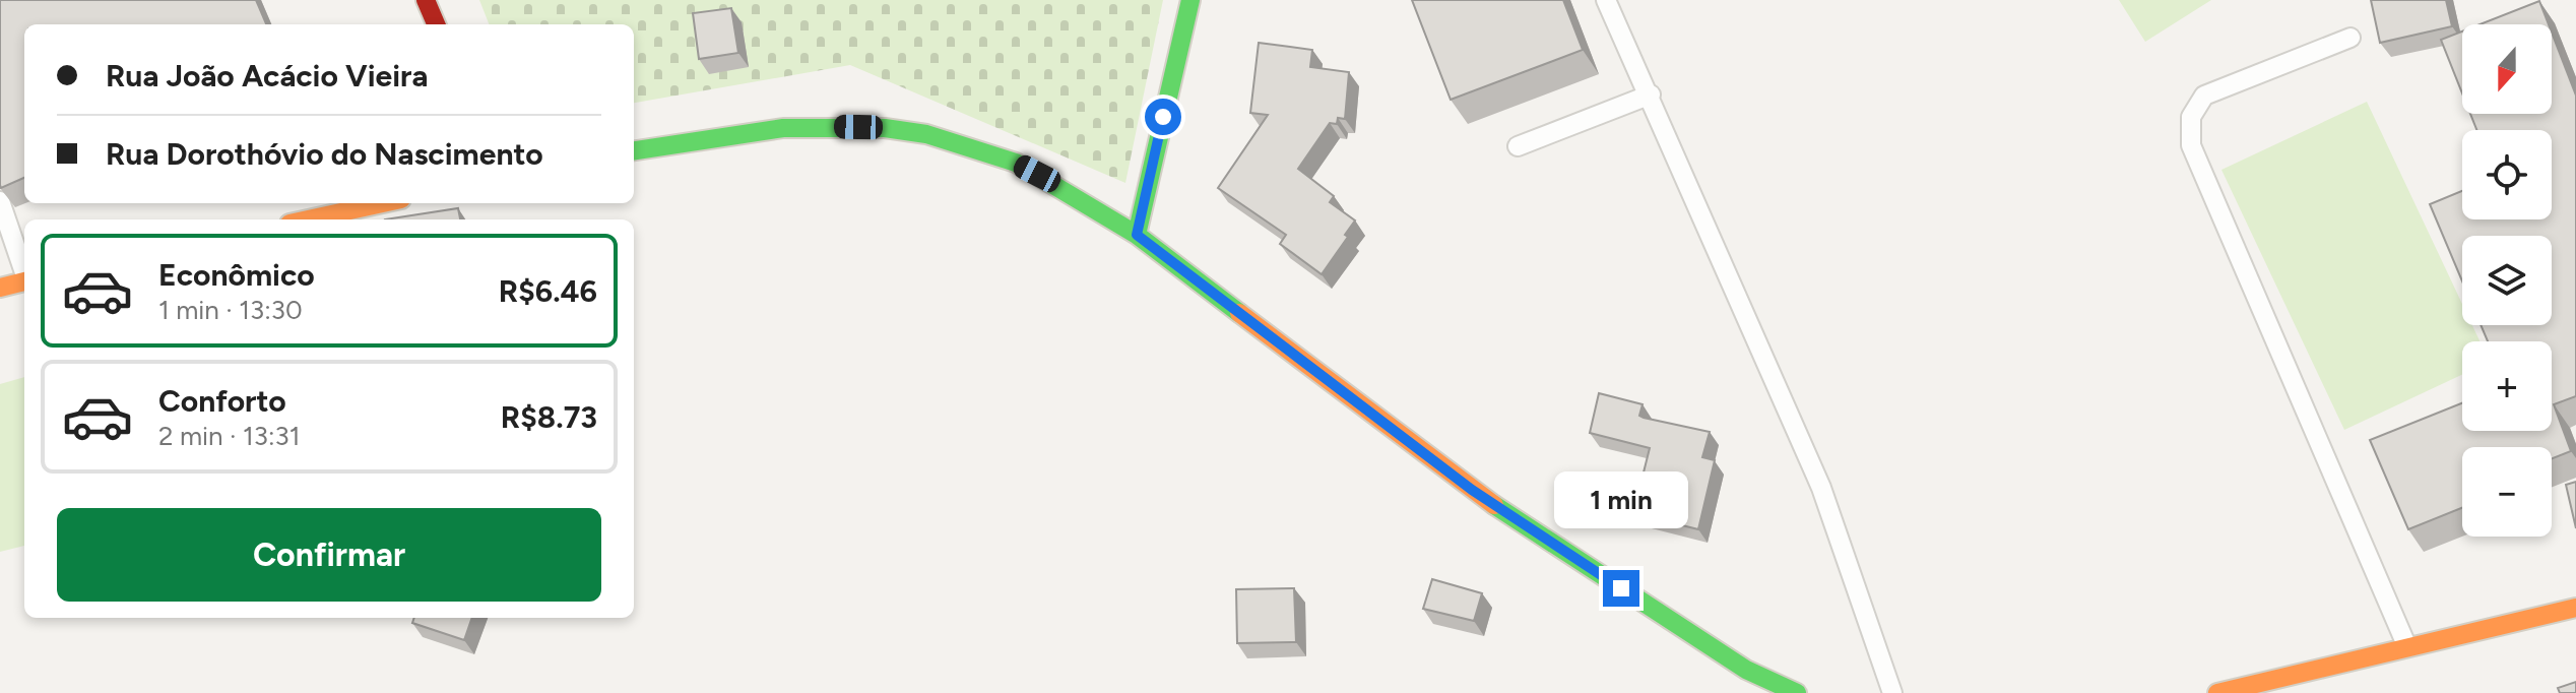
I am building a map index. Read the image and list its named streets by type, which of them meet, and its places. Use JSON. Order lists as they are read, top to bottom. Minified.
{"north":"bottom","page":{"map_buttons":["+","−"],"banner":["Rua João Acácio Vieira","Rua Dorothóvio do Nascimento"],"list":[{"name":"Econômico","note":"1 min · 13:30","value":"R$6.46"},{"name":"Conforto","note":"2 min · 13:31","value":"R$8.73"}],"bubble":"1 min","buttons":"Confirmar"}}
